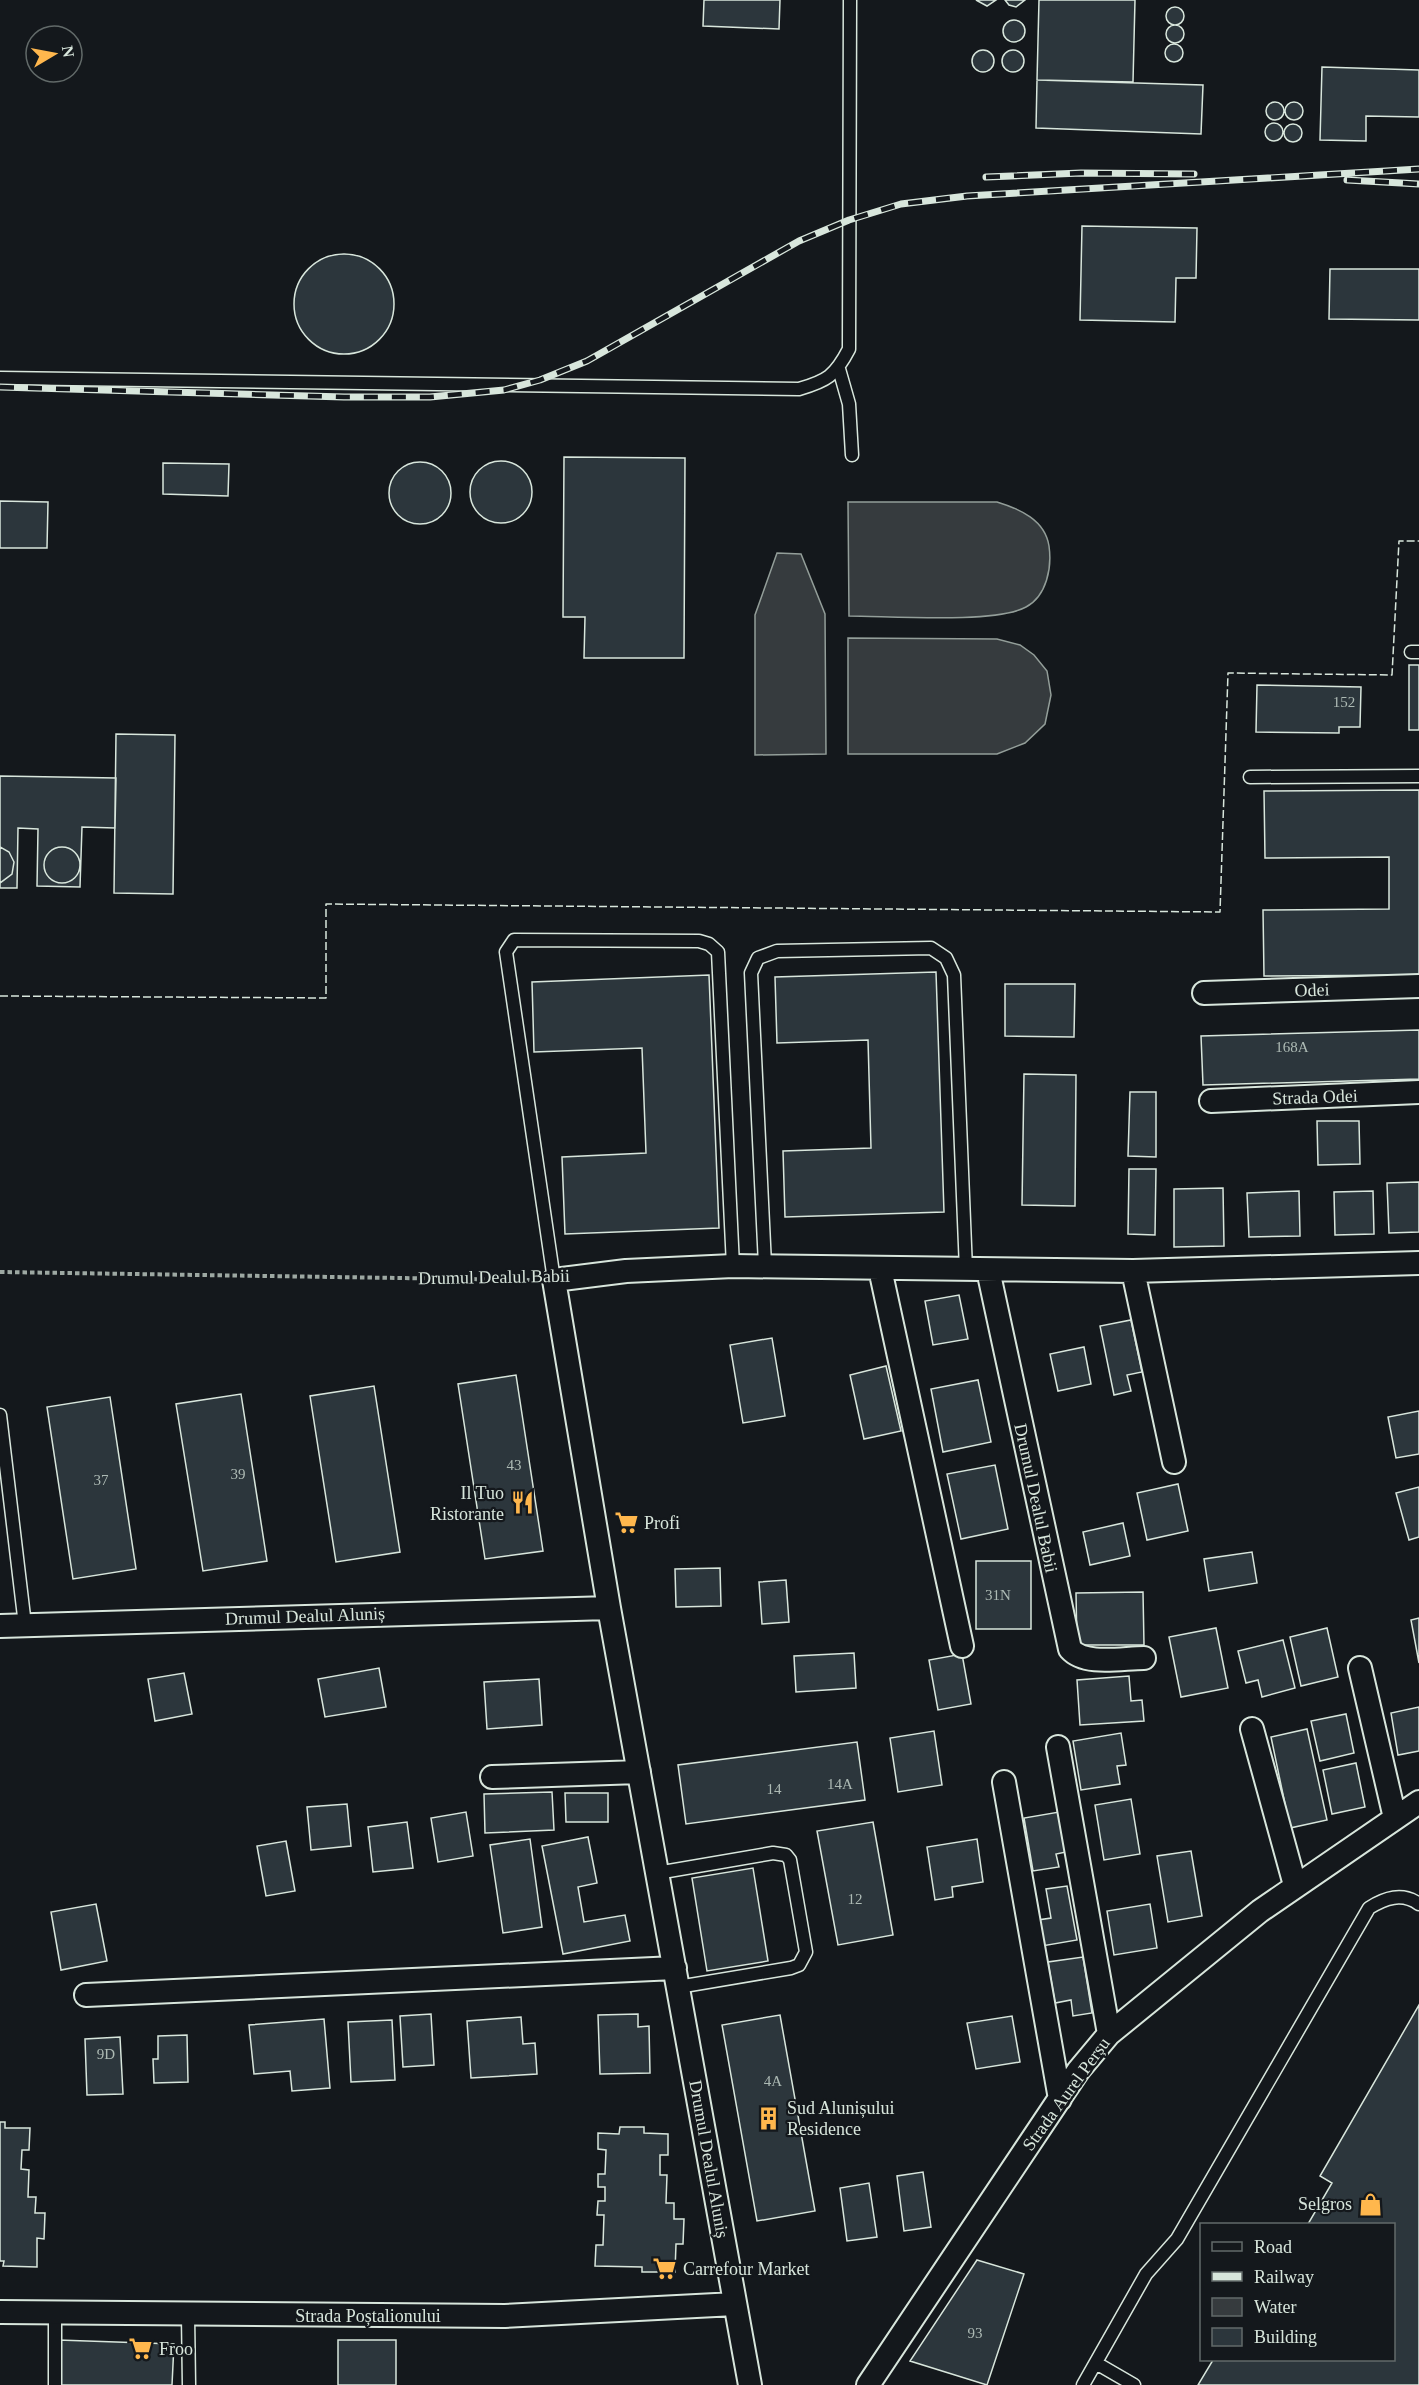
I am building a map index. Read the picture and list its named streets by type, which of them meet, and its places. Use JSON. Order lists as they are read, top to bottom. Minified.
{"streets":{"street":["Odei","Strada Odei","Drumul Dealul Babii","Drumul Dealul Aluniș","Strada Aurel Perșu","Strada Poștalionului"]},"crossings":[["Drumul Dealul Babii","Drumul Dealul Aluniș"],["Drumul Dealul Aluniș","Strada Poștalionului"]],"places":{"restaurant":["Il Tuo Ristorante"],"supermarket":["Profi","Carrefour Market","Froo"],"building":["Sud Alunișului Residence"],"shop":["Selgros"]},"house_numbers":["152","168A","43","39","37","31N","14A","14","12","9D","4A","93"],"legend":["Road","Railway","Water","Building"],"north":"right"}
